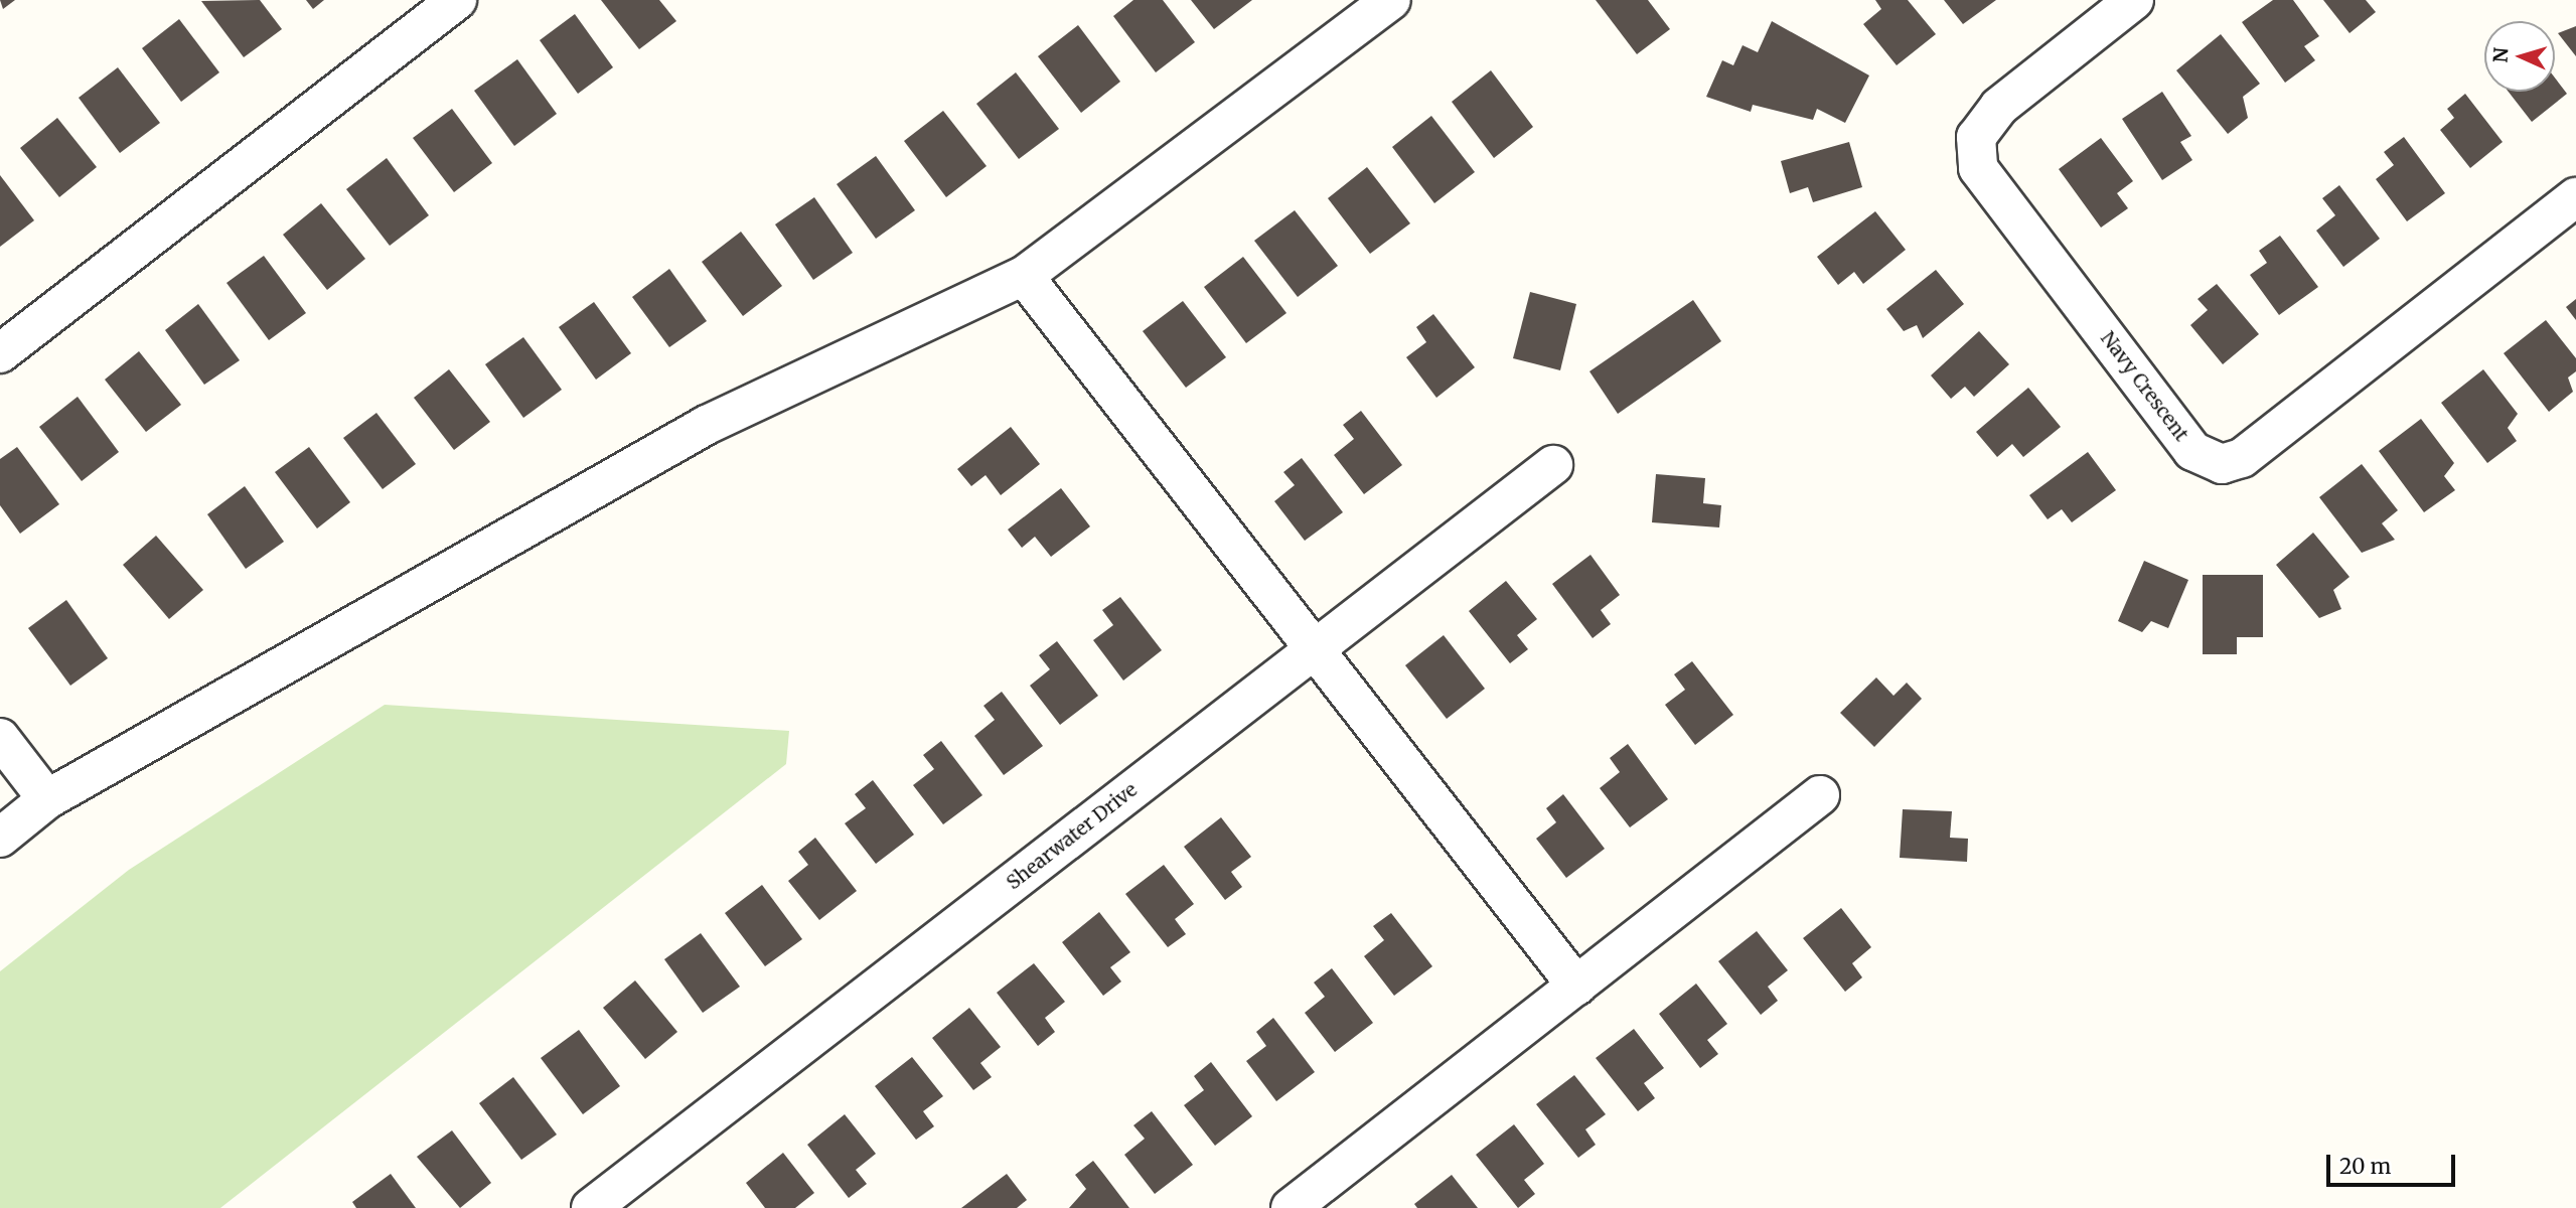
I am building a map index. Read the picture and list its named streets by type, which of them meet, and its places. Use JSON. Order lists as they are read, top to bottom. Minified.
{"streets":{"street":["Navy Crescent","Shearwater Drive"]},"scale_bar":"20 m","north":"left"}
